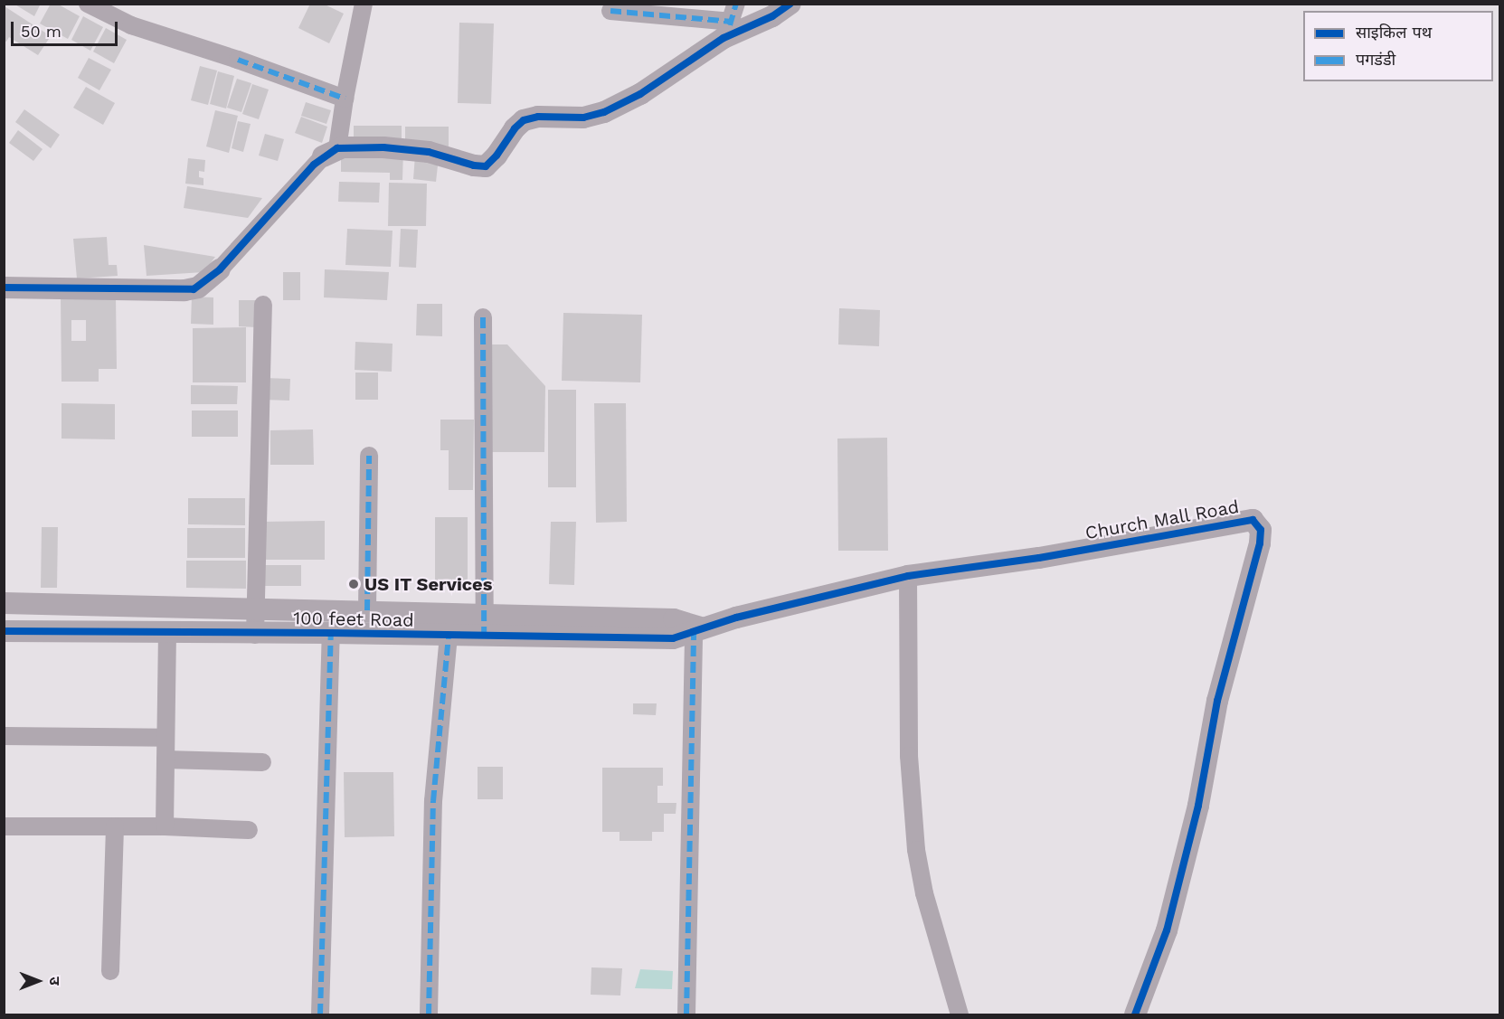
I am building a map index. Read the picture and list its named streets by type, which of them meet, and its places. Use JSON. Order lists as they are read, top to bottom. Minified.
{"streets":{"street":["Church Mall Road","100 feet Road"]},"crossings":[["Church Mall Road","100 feet Road"]],"places":["US IT Services"],"legend":["साइकिल पथ","पगडंडी"],"scale_bar":"50 m","north":"right"}
